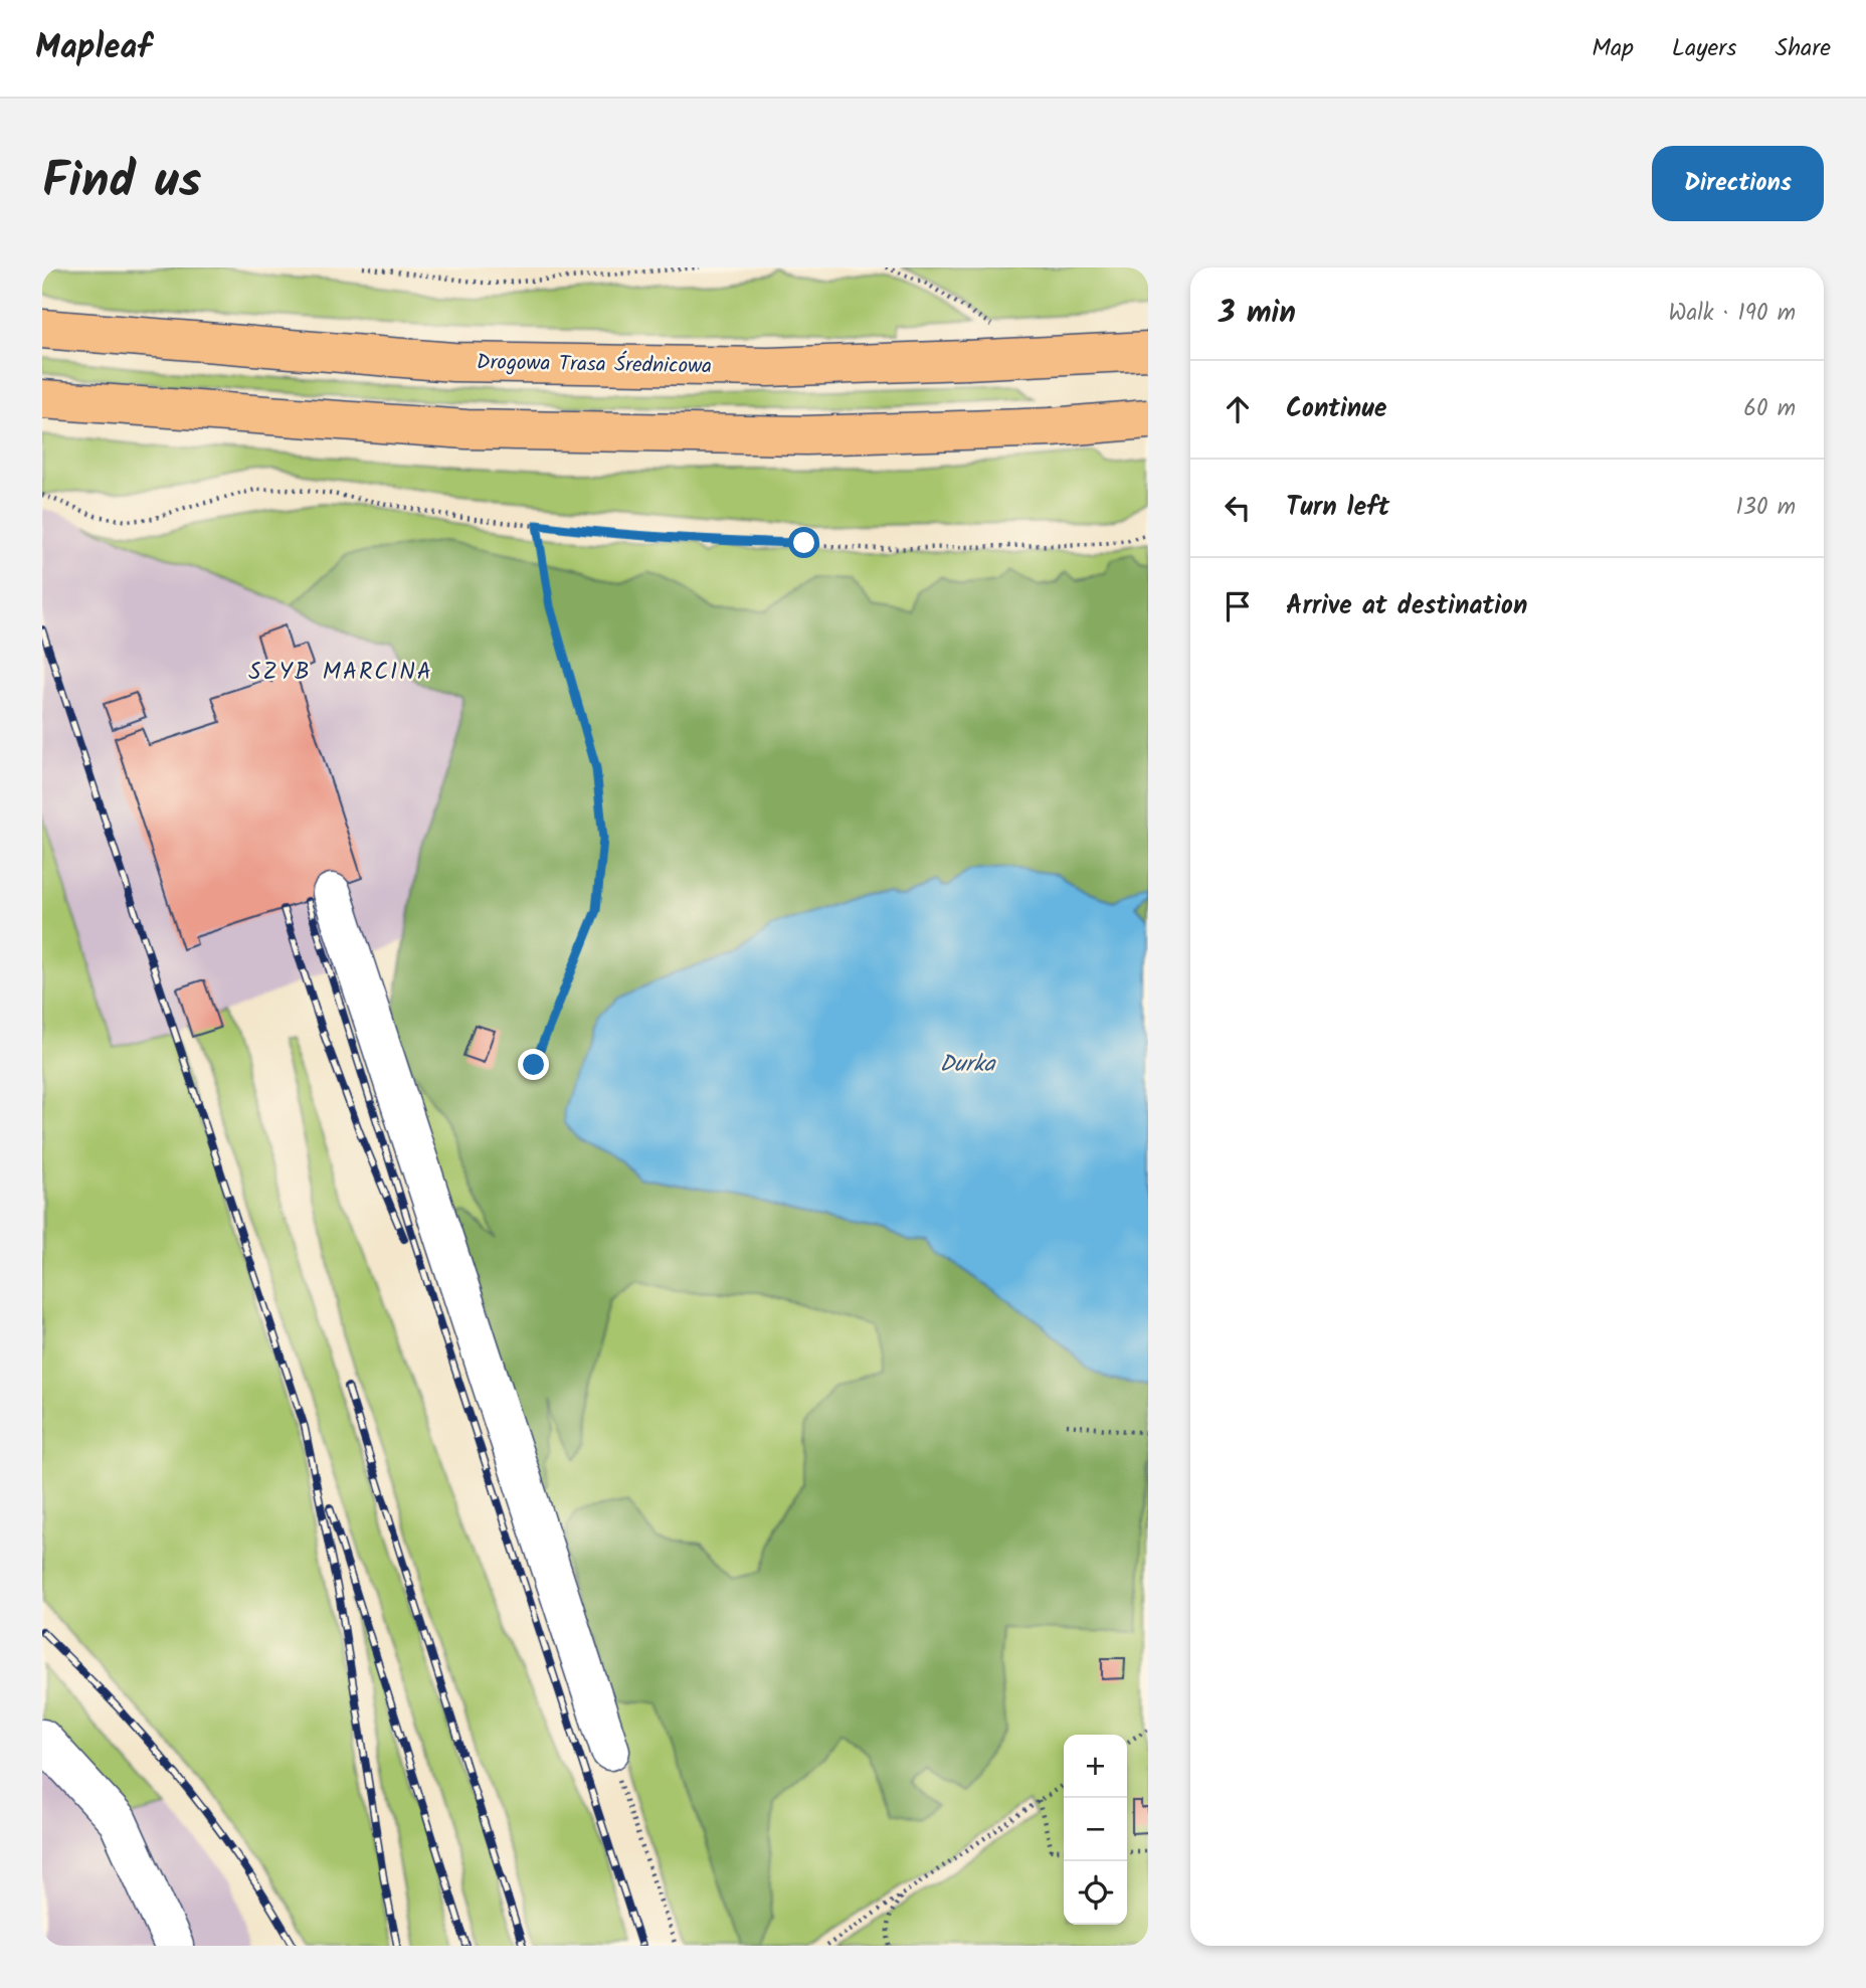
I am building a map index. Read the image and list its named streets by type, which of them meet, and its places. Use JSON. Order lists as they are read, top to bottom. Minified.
{"streets":{"main road":["Drogowa Trasa Średnicowa"]},"districts":["SZYB MARCINA"],"water":["Durka"],"page":{"header":"Mapleaf","nav":["Map","Layers","Share"],"title":"Find us","buttons":"Directions","heading":["3 min","Walk · 190 m"],"list":[["Continue","60 m"],["Turn left","130 m"],"Arrive at destination"],"map_buttons":["+","−"]}}
